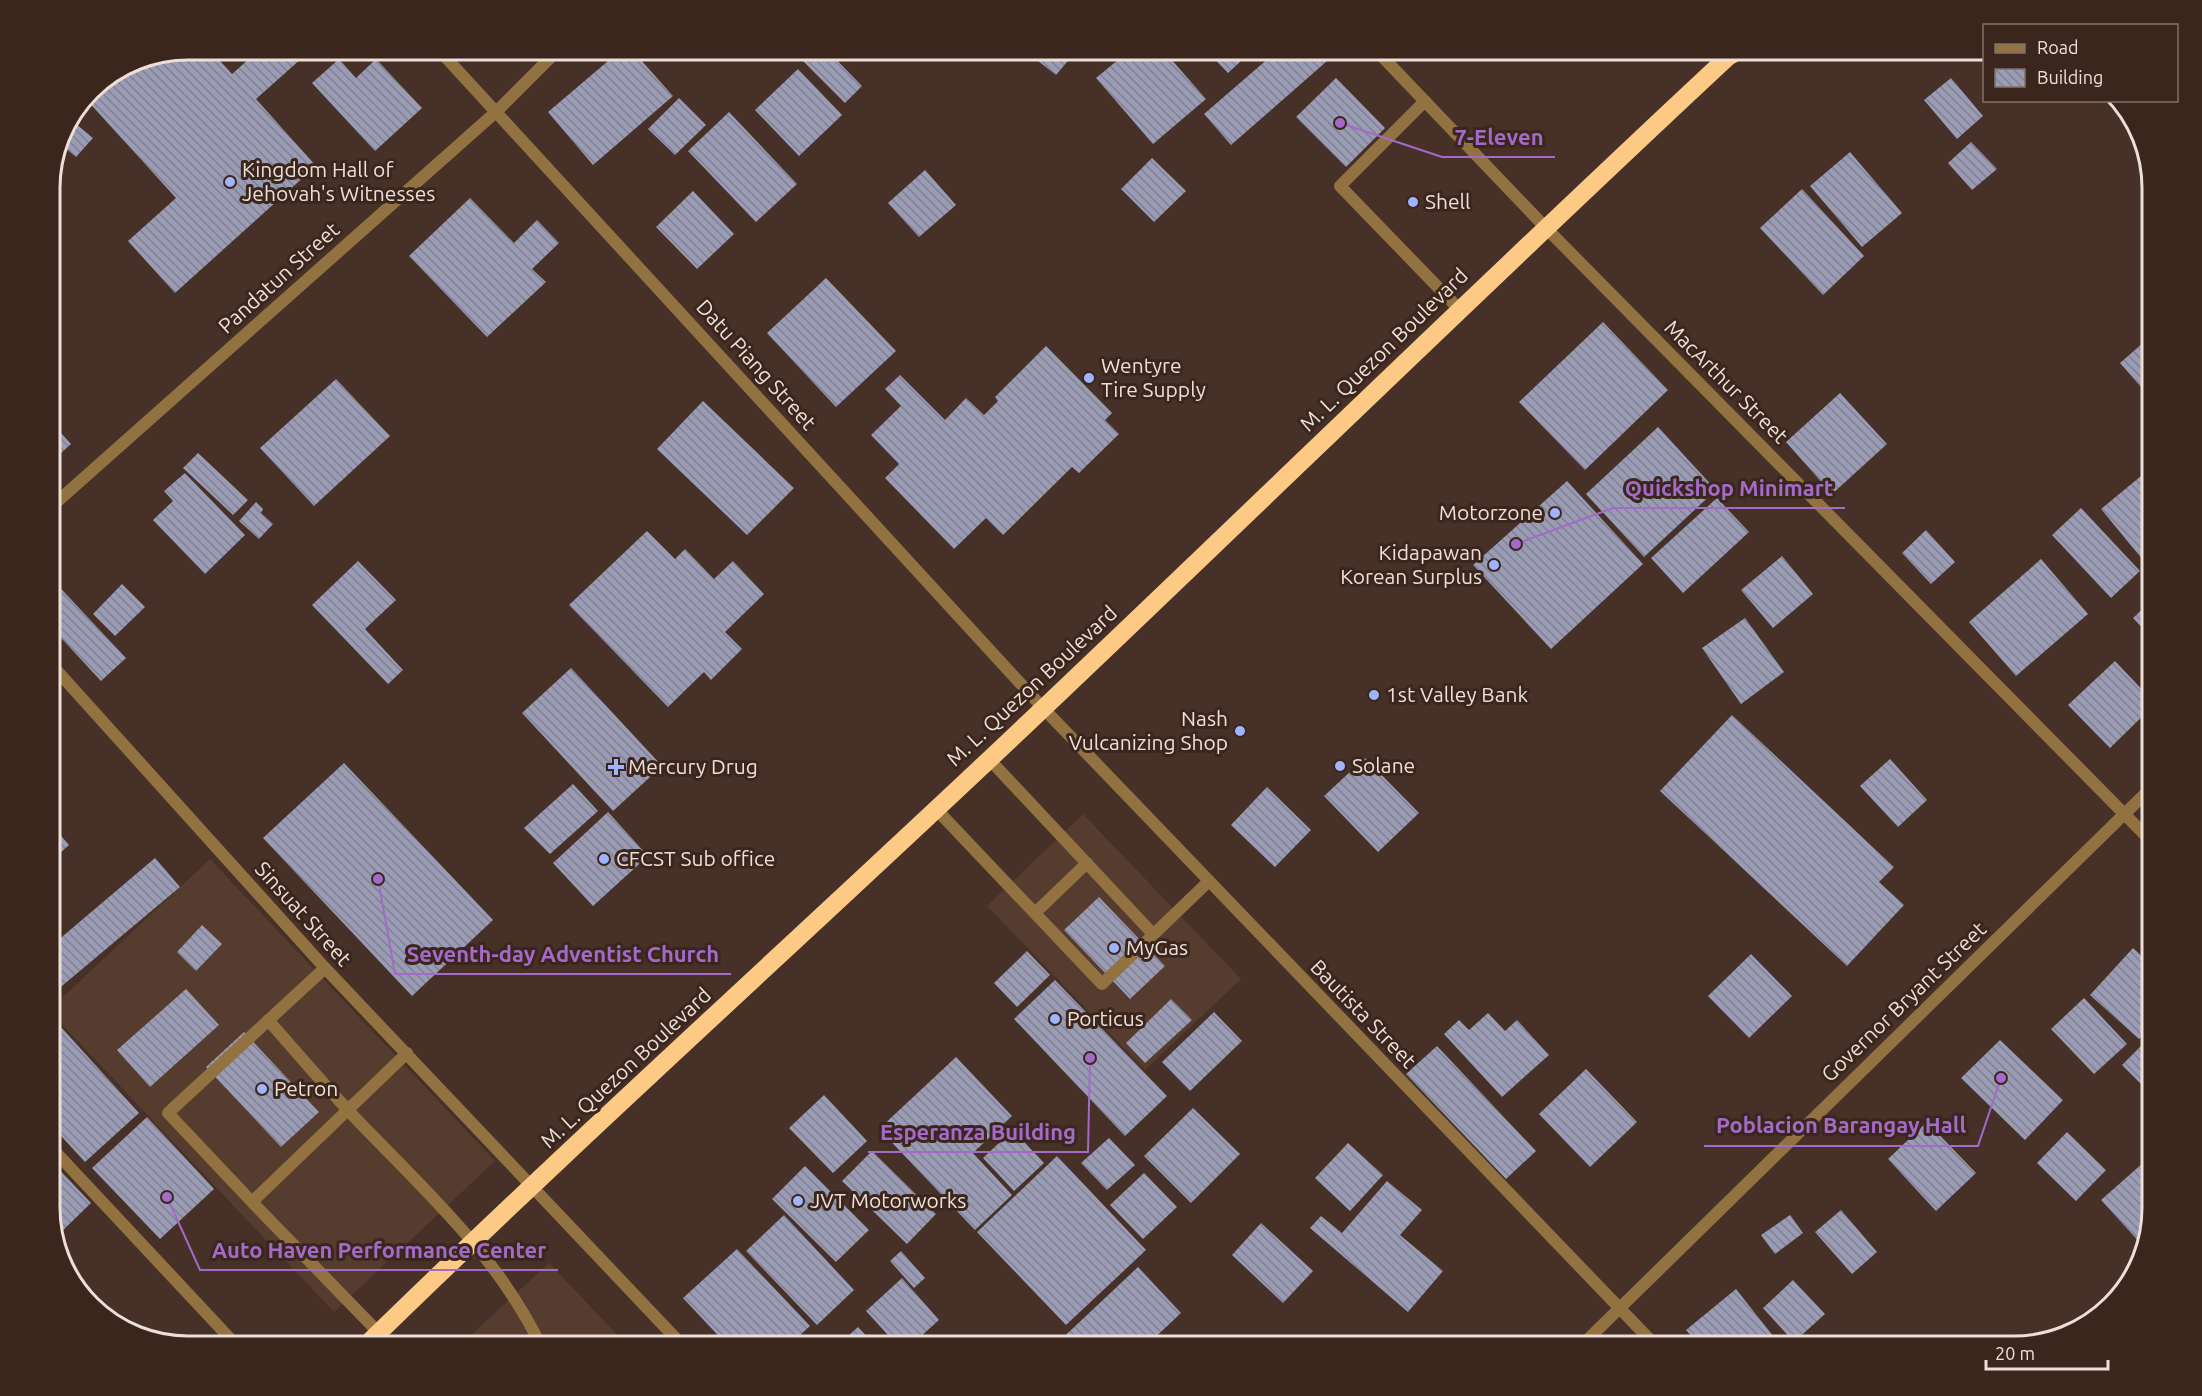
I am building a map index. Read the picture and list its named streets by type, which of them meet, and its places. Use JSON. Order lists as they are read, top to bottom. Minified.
{"streets":{"highway":["M. L. Quezon Boulevard"],"street":["Pandatun Street","Datu Piang Street","MacArthur Street","Sinsuat Street","Governor Bryant Street","Bautista Street"]},"crossings":[["Pandatun Street","Datu Piang Street"],["M. L. Quezon Boulevard","Datu Piang Street"],["M. L. Quezon Boulevard","MacArthur Street"],["M. L. Quezon Boulevard","Sinsuat Street"],["M. L. Quezon Boulevard","Bautista Street"],["Datu Piang Street","Bautista Street"],["MacArthur Street","Governor Bryant Street"],["Governor Bryant Street","Bautista Street"]],"places":{"other":["7-Eleven","Kingdom Hall of Jehovah's Witnesses","Shell","Wentyre Tire Supply","Motorzone","Quickshop Minimart","Kidapawan Korean Surplus","1st Valley Bank","Nash Vulcanizing Shop","Solane","CFCST Sub office","Seventh-day Adventist Church","MyGas","Porticus","Esperanza Building","Poblacion Barangay Hall","Petron","Auto Haven Performance Center","JVT Motorworks"],"health":["Mercury Drug"]},"legend":["Road","Building"],"scale_bar":"20 m"}
